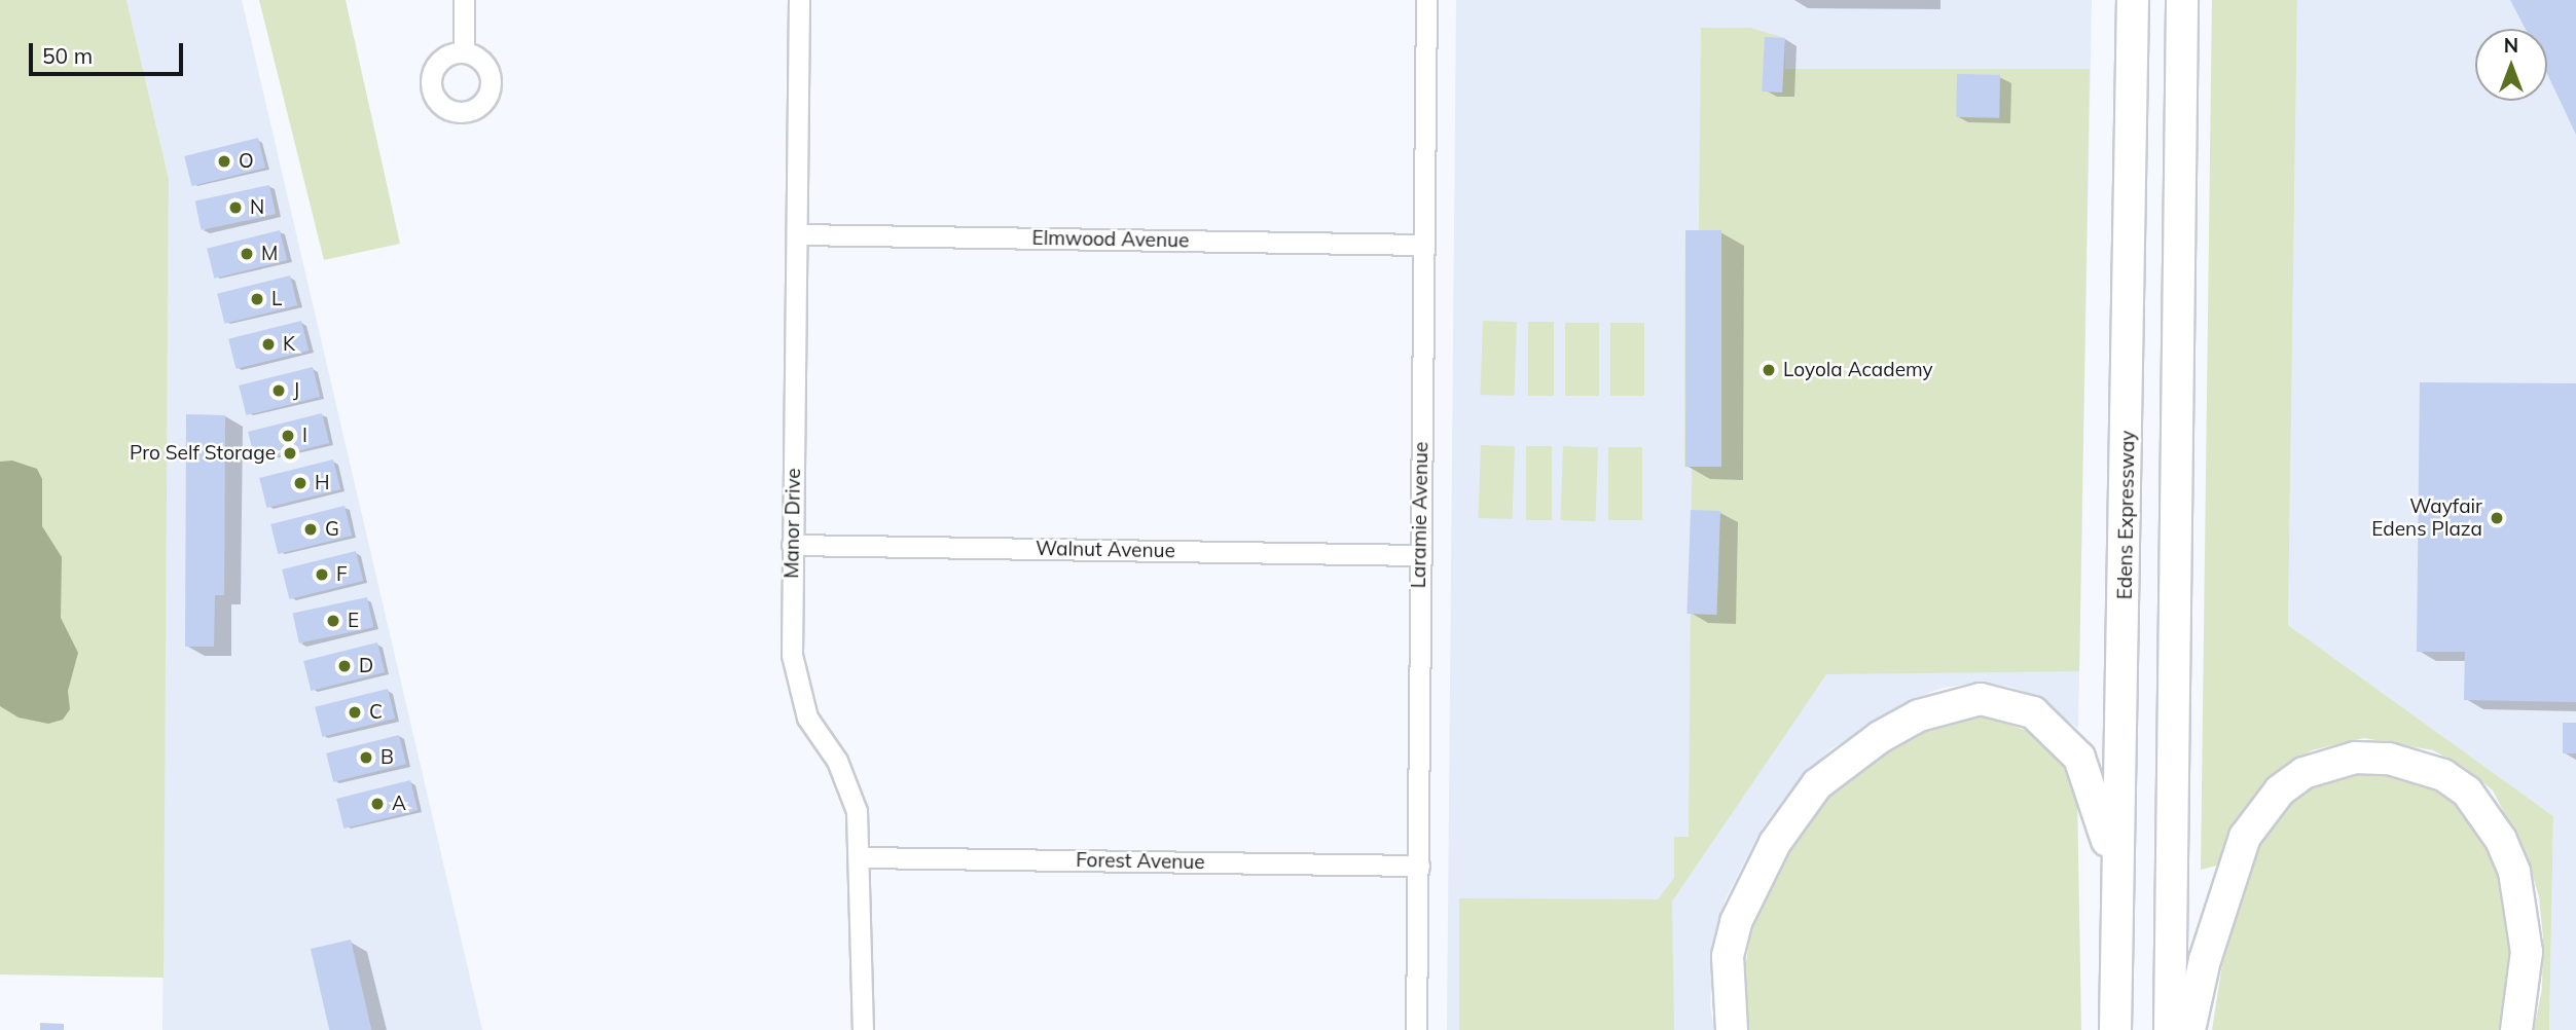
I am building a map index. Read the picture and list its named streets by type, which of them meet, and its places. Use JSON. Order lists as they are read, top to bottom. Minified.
{"streets":{"highway":["Edens Expressway"],"street":["Elmwood Avenue","Laramie Avenue","Manor Drive","Walnut Avenue","Forest Avenue"]},"crossings":[["Elmwood Avenue","Laramie Avenue"],["Elmwood Avenue","Manor Drive"],["Laramie Avenue","Walnut Avenue"],["Laramie Avenue","Forest Avenue"],["Manor Drive","Walnut Avenue"],["Manor Drive","Forest Avenue"]],"places":["O","N","M","L","K","Loyola Academy","J","I","Pro Self Storage","H","Wayfair Edens Plaza","G","F","E","D","C","B","A"],"scale_bar":"50 m","north":"top"}
